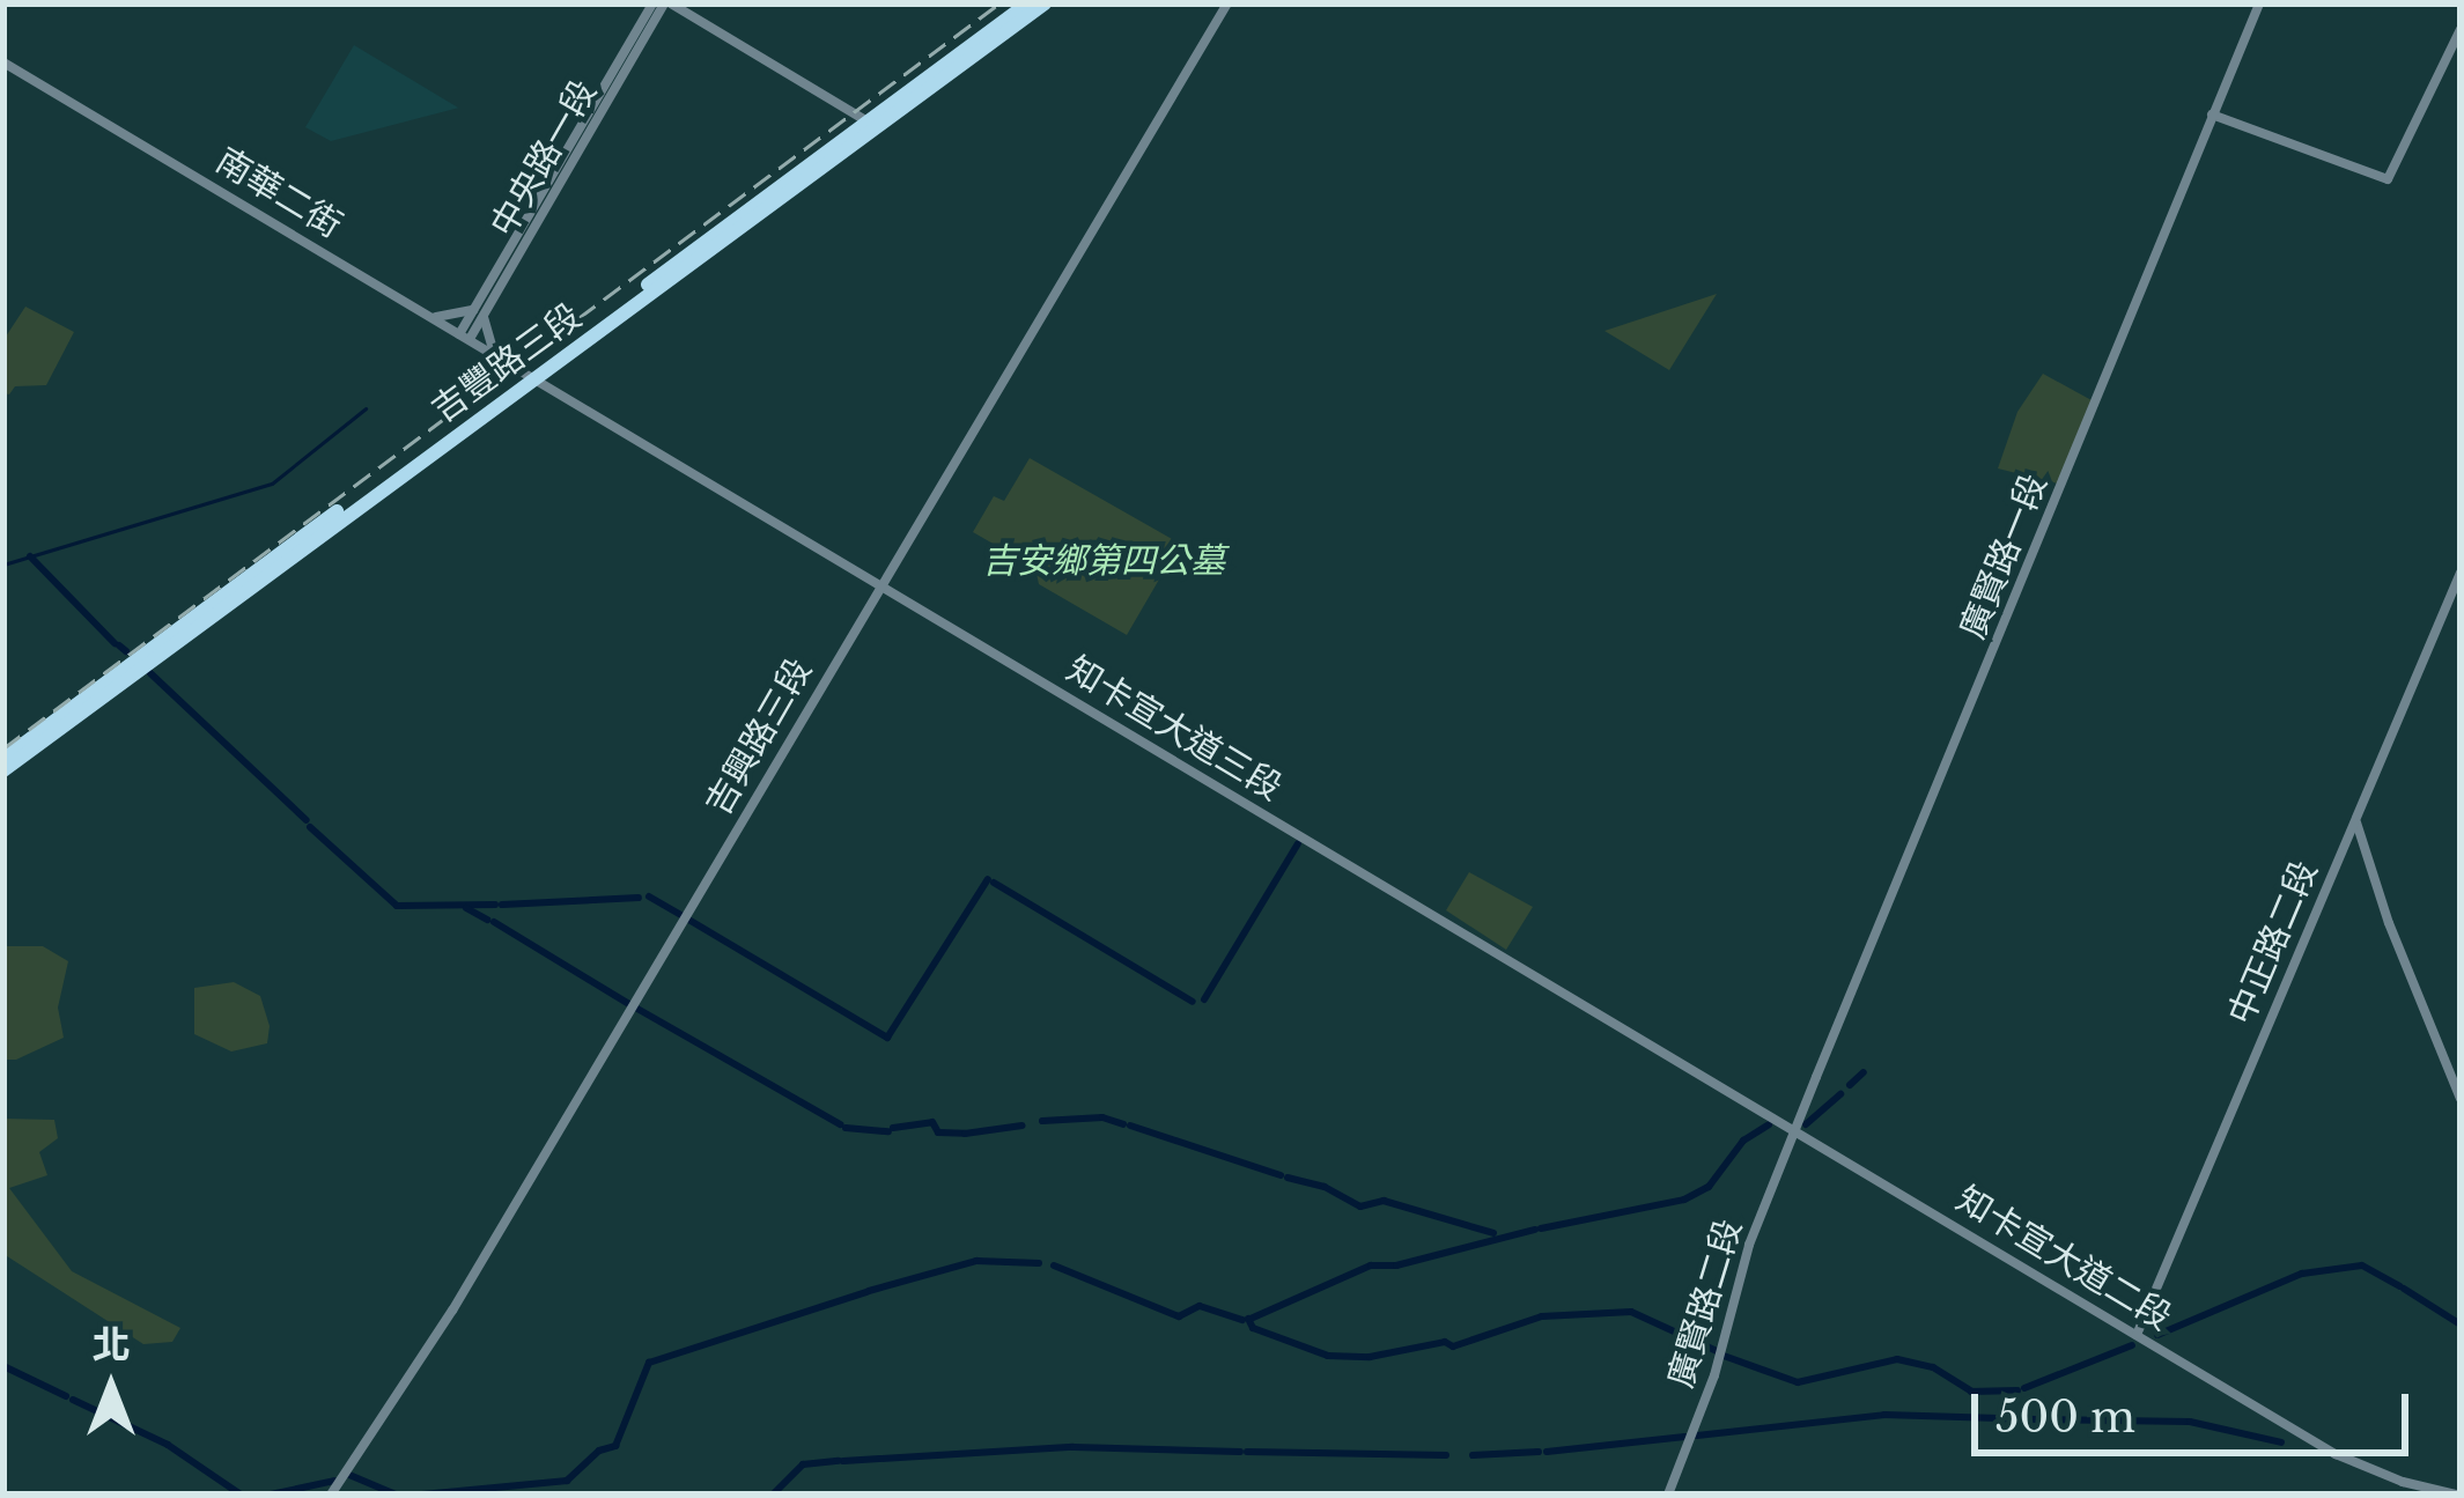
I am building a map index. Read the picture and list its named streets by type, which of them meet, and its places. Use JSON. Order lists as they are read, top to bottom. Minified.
{"streets":{"main road":["吉豐路三段"],"street":["中央路一段","南華二街","廣賢路一段","知卡宣大道三段","吉興路三段","中正路二段","知卡宣大道二段","廣賢路二段"]},"crossings":[["中央路一段","南華二街"],["南華二街","吉豐路三段"],["南華二街","知卡宣大道三段"],["吉豐路三段","知卡宣大道三段"],["廣賢路一段","知卡宣大道三段"],["廣賢路一段","知卡宣大道二段"],["廣賢路一段","廣賢路二段"],["知卡宣大道三段","吉興路三段"],["知卡宣大道三段","知卡宣大道二段"],["知卡宣大道三段","廣賢路二段"],["中正路二段","知卡宣大道二段"],["知卡宣大道二段","廣賢路二段"]],"parks":["吉安鄉第四公墓"],"scale_bar":"500 m","north":"top"}
